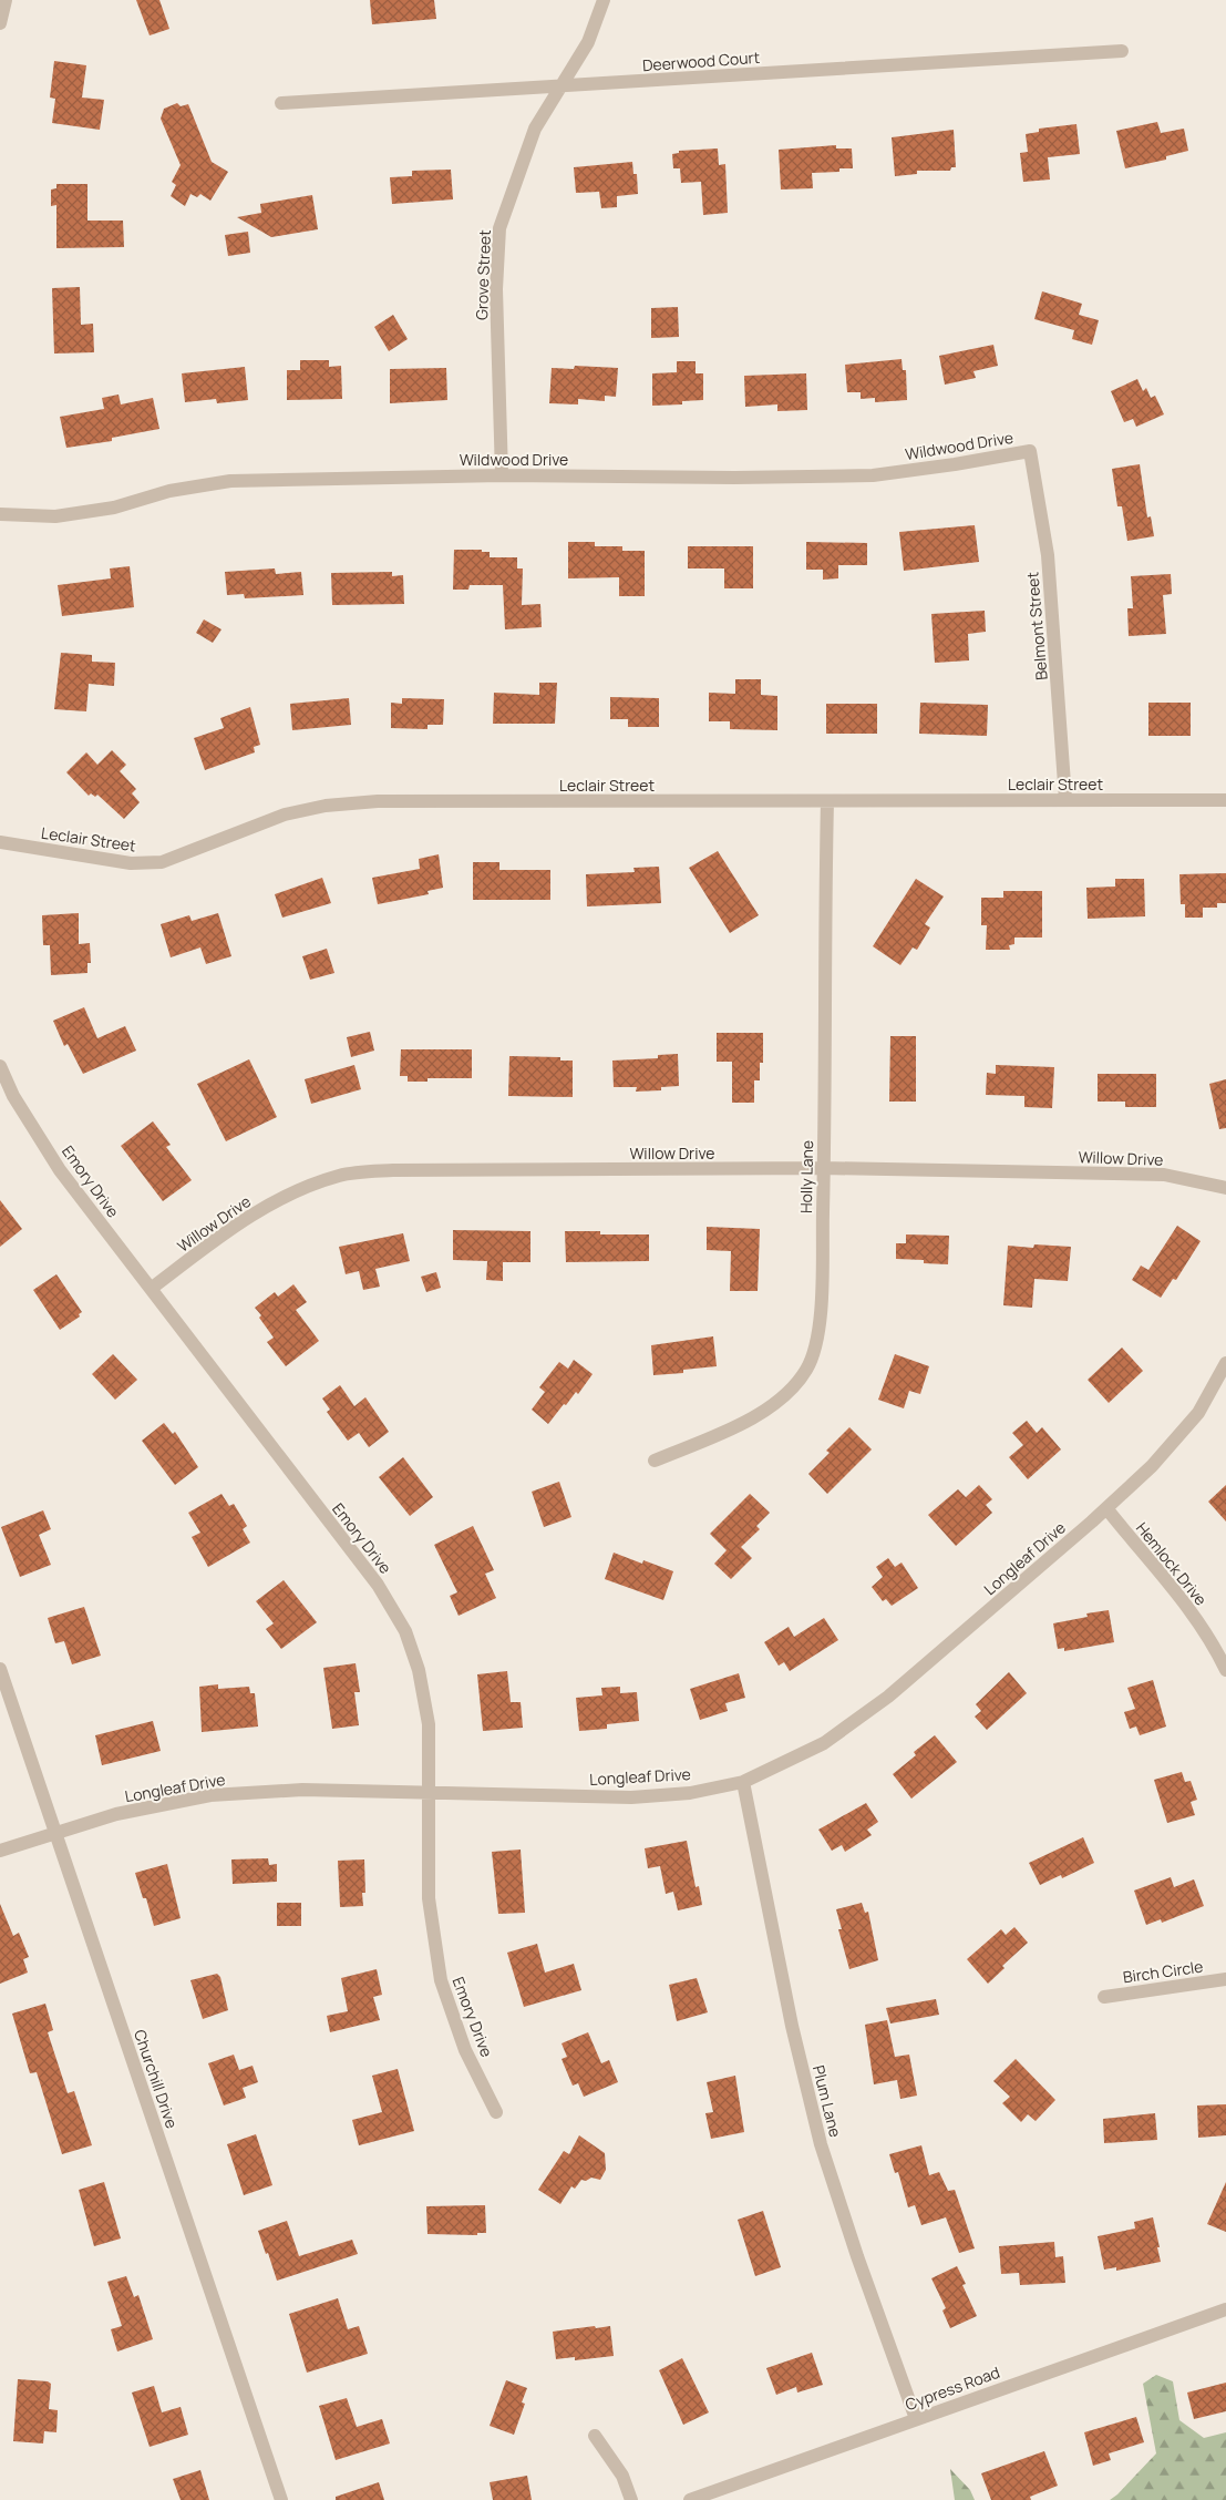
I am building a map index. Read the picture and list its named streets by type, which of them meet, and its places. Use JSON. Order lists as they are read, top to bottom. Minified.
{"streets":{"street":["Deerwood Court","Grove Street","Wildwood Drive","Belmont Street","Leclair Street","Willow Drive","Holly Lane","Emory Drive","Longleaf Drive","Hemlock Drive","Birch Circle","Churchill Drive","Plum Lane","Cypress Road"]},"crossings":[["Deerwood Court","Grove Street"],["Grove Street","Wildwood Drive"],["Wildwood Drive","Belmont Street"],["Belmont Street","Leclair Street"],["Leclair Street","Holly Lane"],["Willow Drive","Holly Lane"],["Willow Drive","Emory Drive"],["Emory Drive","Longleaf Drive"],["Longleaf Drive","Hemlock Drive"],["Longleaf Drive","Churchill Drive"],["Longleaf Drive","Plum Lane"],["Plum Lane","Cypress Road"]]}
